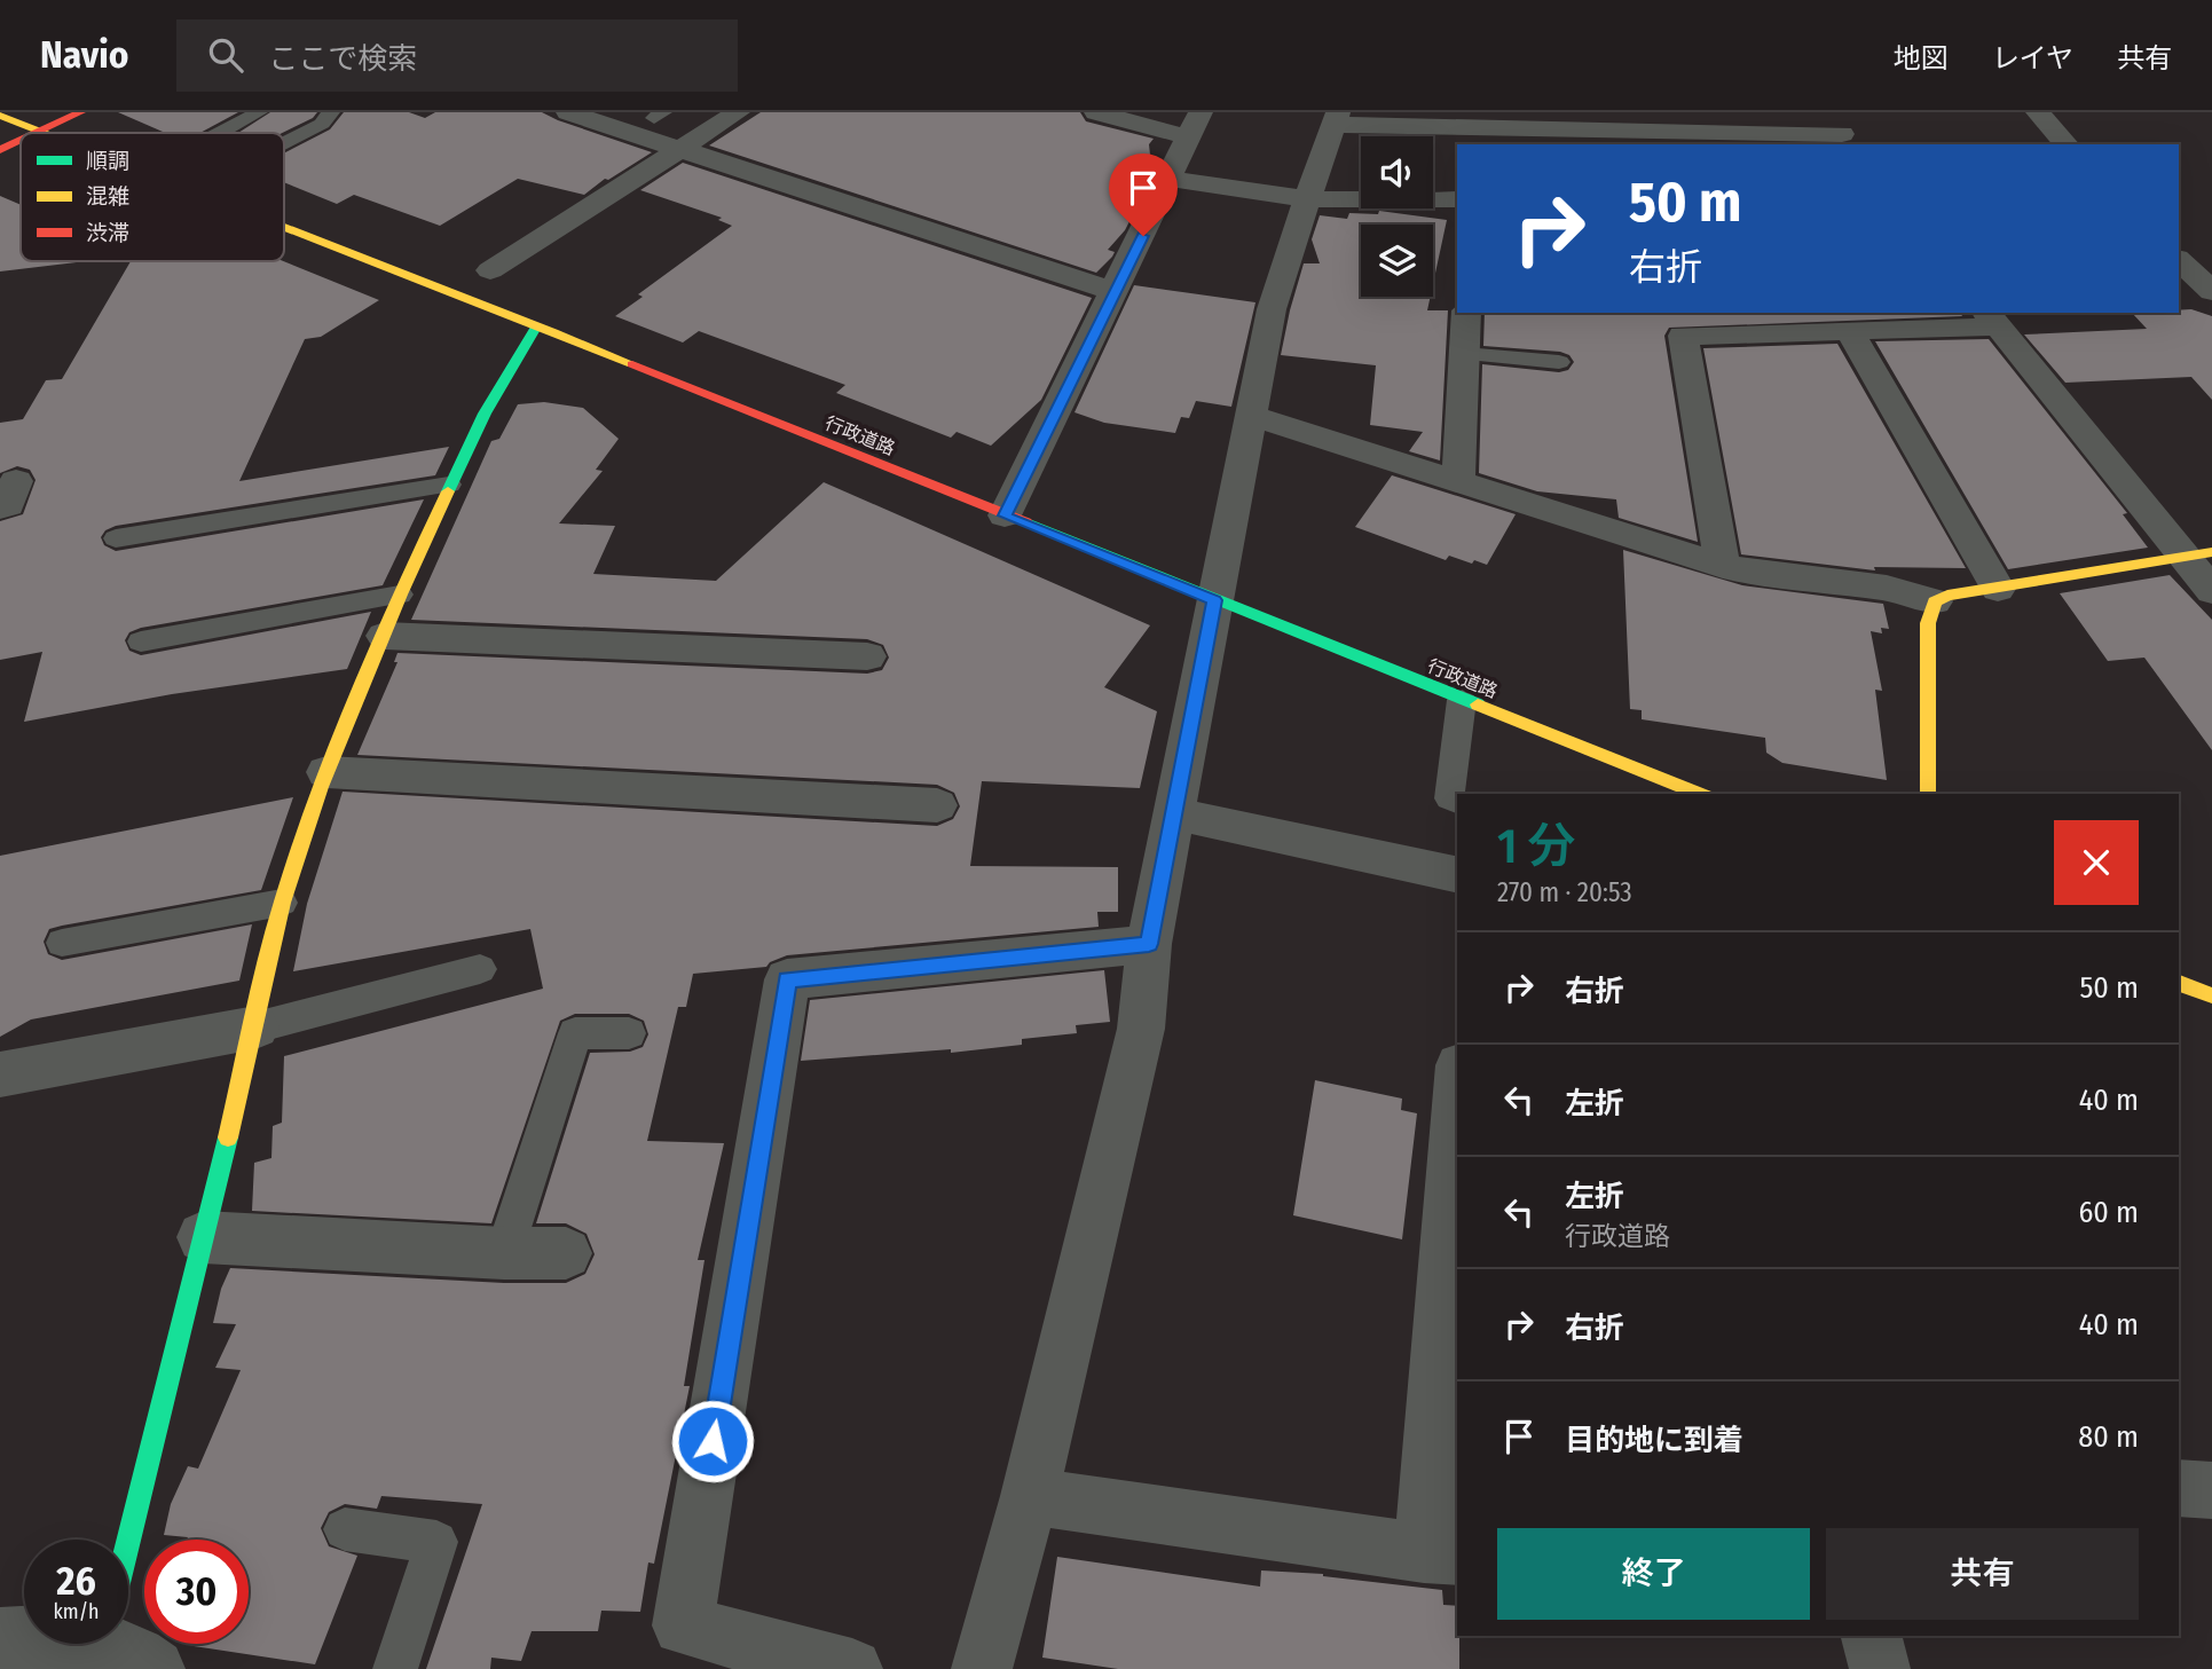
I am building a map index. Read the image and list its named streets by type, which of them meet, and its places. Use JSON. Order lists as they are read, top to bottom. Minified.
{"streets":{"main road":["行政道路"]},"legend":["順調","混雑","渋滞"],"page":{"header":"Navio","search":"ここで検索","nav":["地図","レイヤ","共有"],"turn":["50 m","右折"],"heading":["1 分","270 m · 20:53"],"list":[{"name":"右折","value":"50 m"},{"name":"左折","value":"40 m"},{"name":"左折","note":"行政道路","value":"60 m"},{"name":"右折","value":"40 m"},{"name":"目的地に到着","value":"80 m"}],"buttons":["終了","共有"],"speed":"26 km/h","limit":"30"}}
